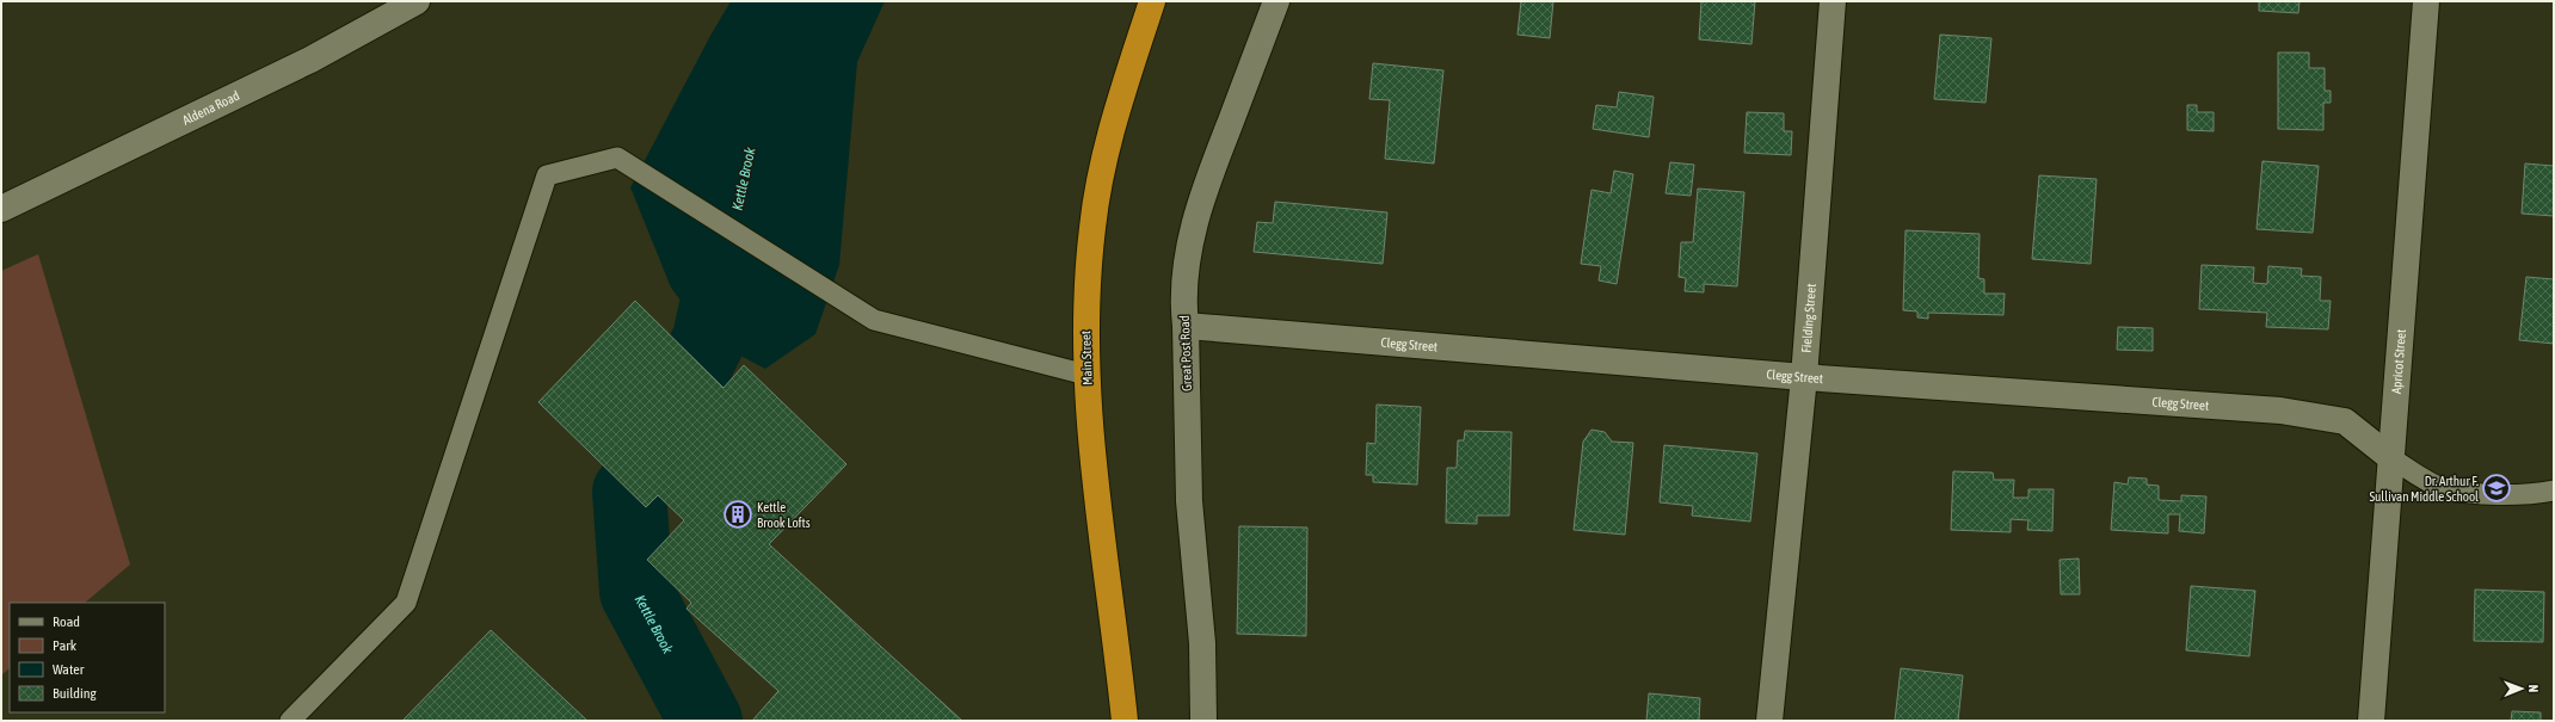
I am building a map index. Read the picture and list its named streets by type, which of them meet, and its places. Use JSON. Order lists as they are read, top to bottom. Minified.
{"streets":{"highway":["Main Street"],"street":["Aldena Road","Fielding Street","Clegg Street","Great Post Road","Apricot Street"]},"crossings":[["Fielding Street","Clegg Street"],["Clegg Street","Great Post Road"],["Clegg Street","Apricot Street"]],"water":["Kettle Brook"],"places":{"school or university":["Dr. Arthur F. Sullivan Middle School"],"building":["Kettle Brook Lofts"]},"legend":["Road","Park","Water","Building"],"north":"right"}
